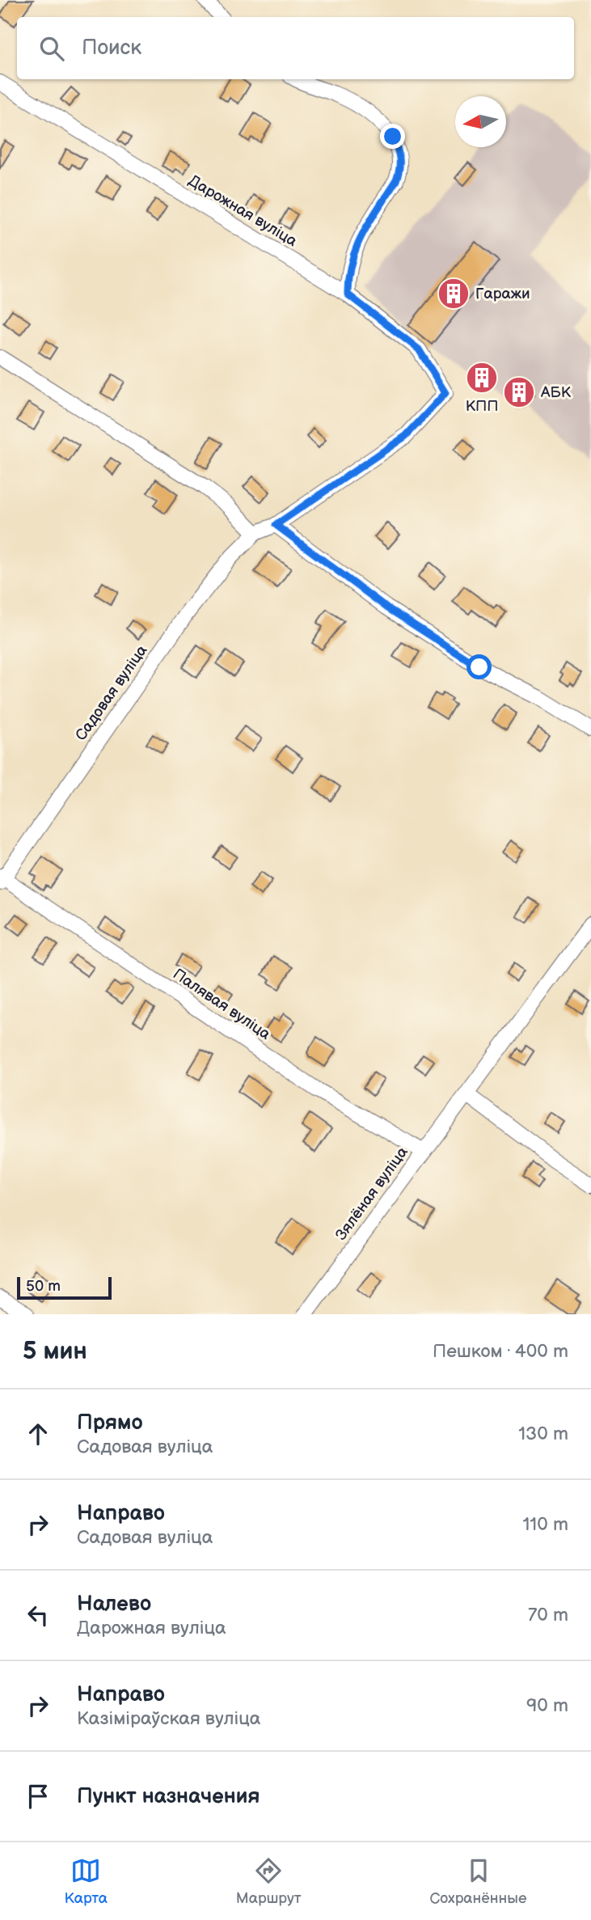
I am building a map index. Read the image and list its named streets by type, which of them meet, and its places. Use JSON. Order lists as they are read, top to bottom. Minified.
{"streets":{"street":["Дарожная вуліца","Садовая вуліца","Палявая вуліца","Зялёная вуліца"]},"crossings":[["Дарожная вуліца","Садовая вуліца"],["Садовая вуліца","Палявая вуліца"],["Палявая вуліца","Зялёная вуліца"]],"places":{"building":["Гаражи","КПП","АБК"]},"scale_bar":"50 m","north":"left","page":{"search":"Поиск","scale":"50 m","heading":["5 мин","Пешком · 400 m"],"list":[["Прямо","Садовая вуліца","130 m"],["Направо","Садовая вуліца","110 m"],["Налево","Дарожная вуліца","70 m"],["Направо","Казіміраўская вуліца","90 m"],"Пункт назначения"],"nav":["Карта","Маршрут","Сохранённые"]}}
